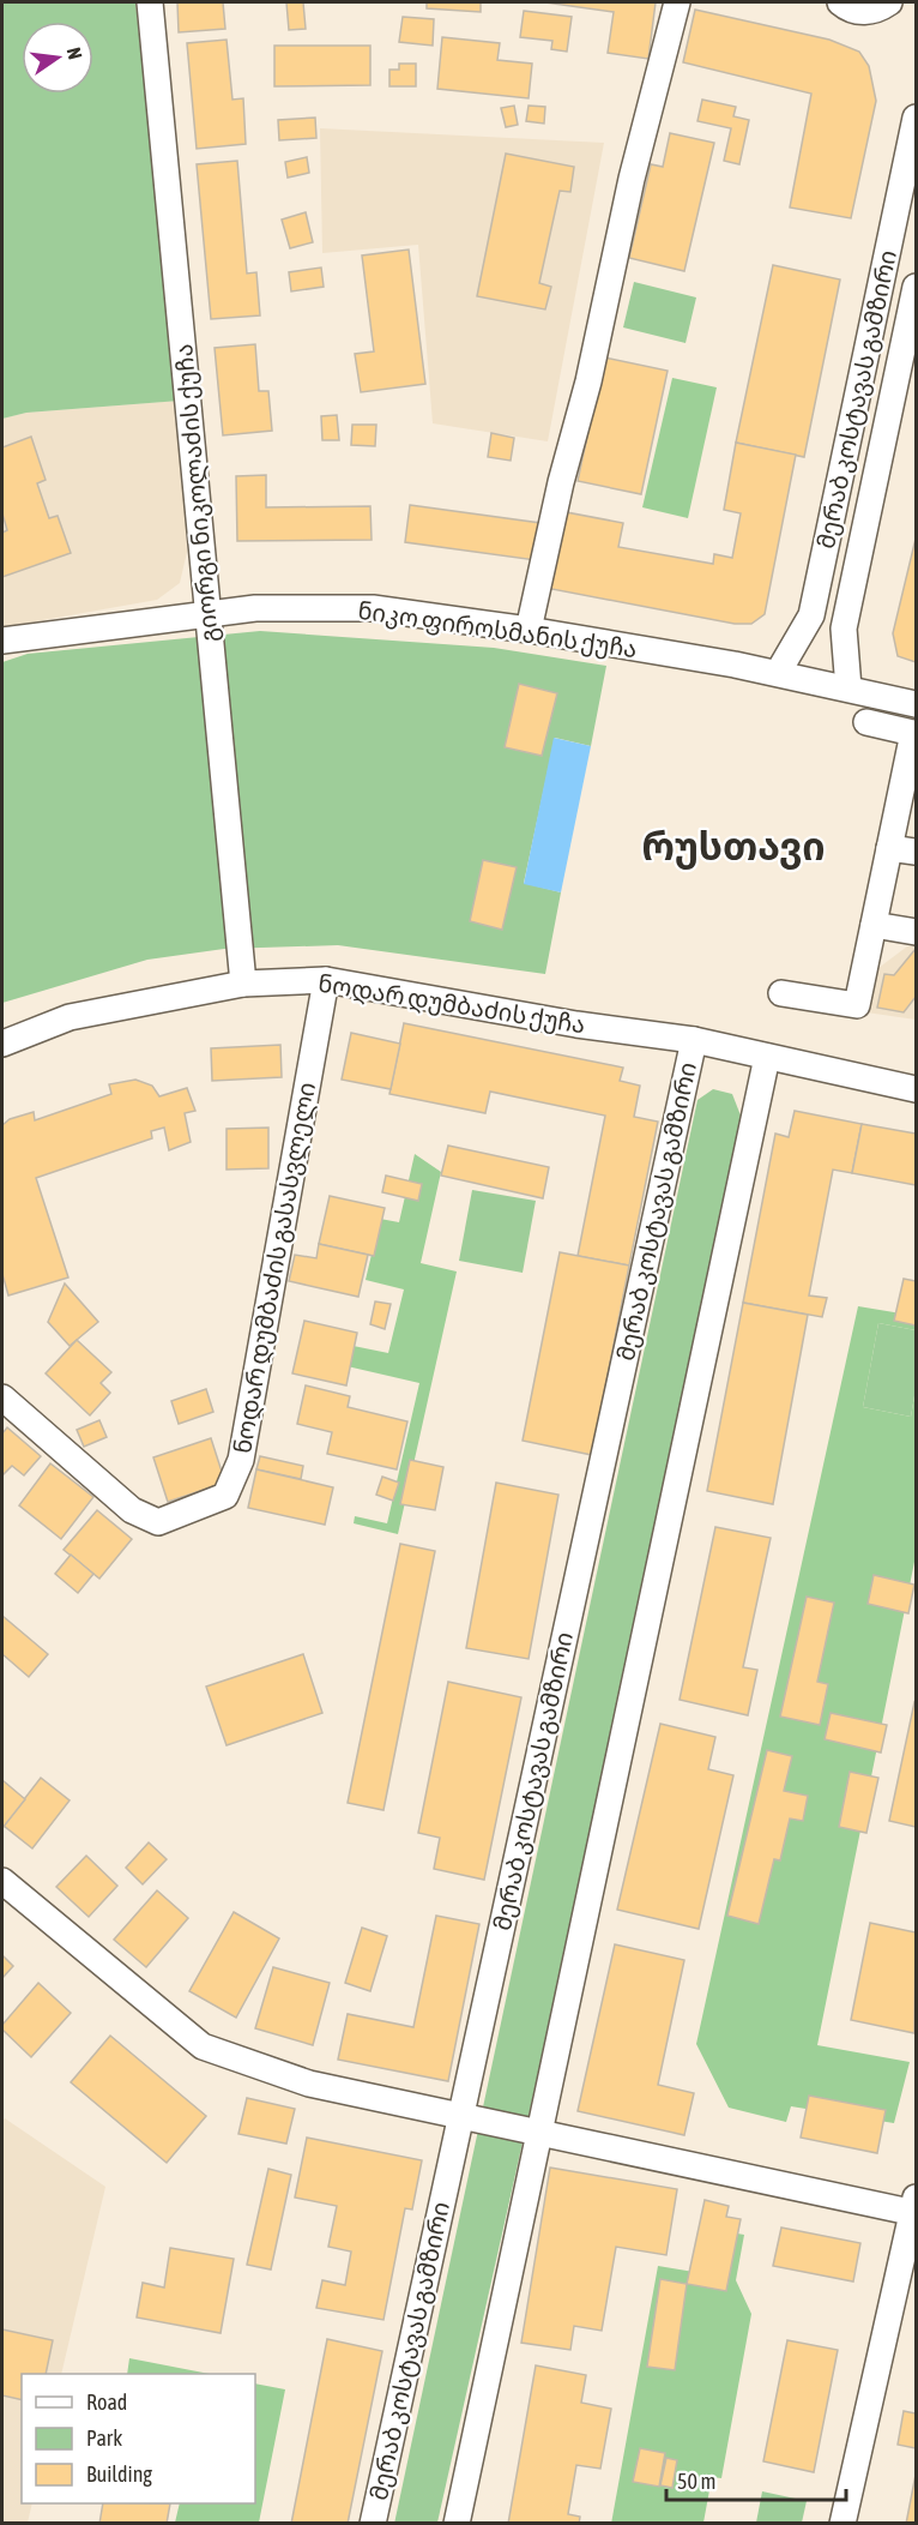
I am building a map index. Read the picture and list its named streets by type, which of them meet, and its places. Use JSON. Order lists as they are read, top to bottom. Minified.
{"streets":{"street":["მერაბ კოსტავას გამზირი","გიორგი ნიკოლაძის ქუჩა","ნიკო ფიროსმანის ქუჩა","ნოდარ დუმბაძის ქუჩა","ნოდარ დუმბაძის გასასვლელი"]},"crossings":[["მერაბ კოსტავას გამზირი","ნიკო ფიროსმანის ქუჩა"],["მერაბ კოსტავას გამზირი","ნოდარ დუმბაძის ქუჩა"],["გიორგი ნიკოლაძის ქუჩა","ნიკო ფიროსმანის ქუჩა"],["გიორგი ნიკოლაძის ქუჩა","ნოდარ დუმბაძის ქუჩა"],["ნოდარ დუმბაძის ქუჩა","ნოდარ დუმბაძის გასასვლელი"]],"districts":["რუსთავი"],"legend":["Road","Park","Building"],"scale_bar":"50 m","north":"right"}
